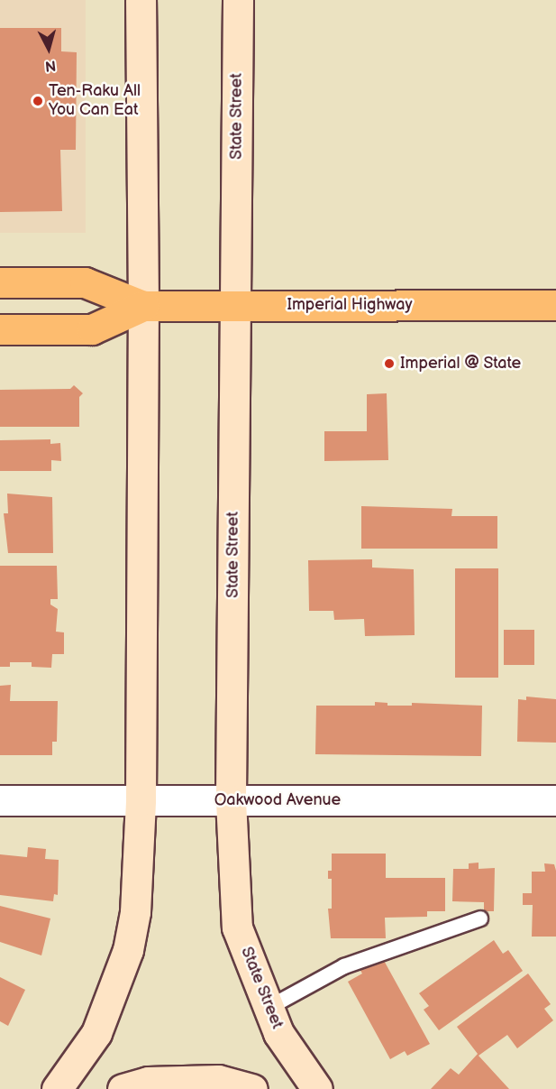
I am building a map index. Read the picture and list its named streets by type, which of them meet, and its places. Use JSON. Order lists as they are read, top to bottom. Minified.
{"streets":{"main road":["State Street","Imperial Highway"],"street":["Oakwood Avenue"]},"crossings":[["State Street","Imperial Highway"],["State Street","Oakwood Avenue"]],"places":["Ten-Raku All You Can Eat","Imperial @ State"],"north":"bottom"}
